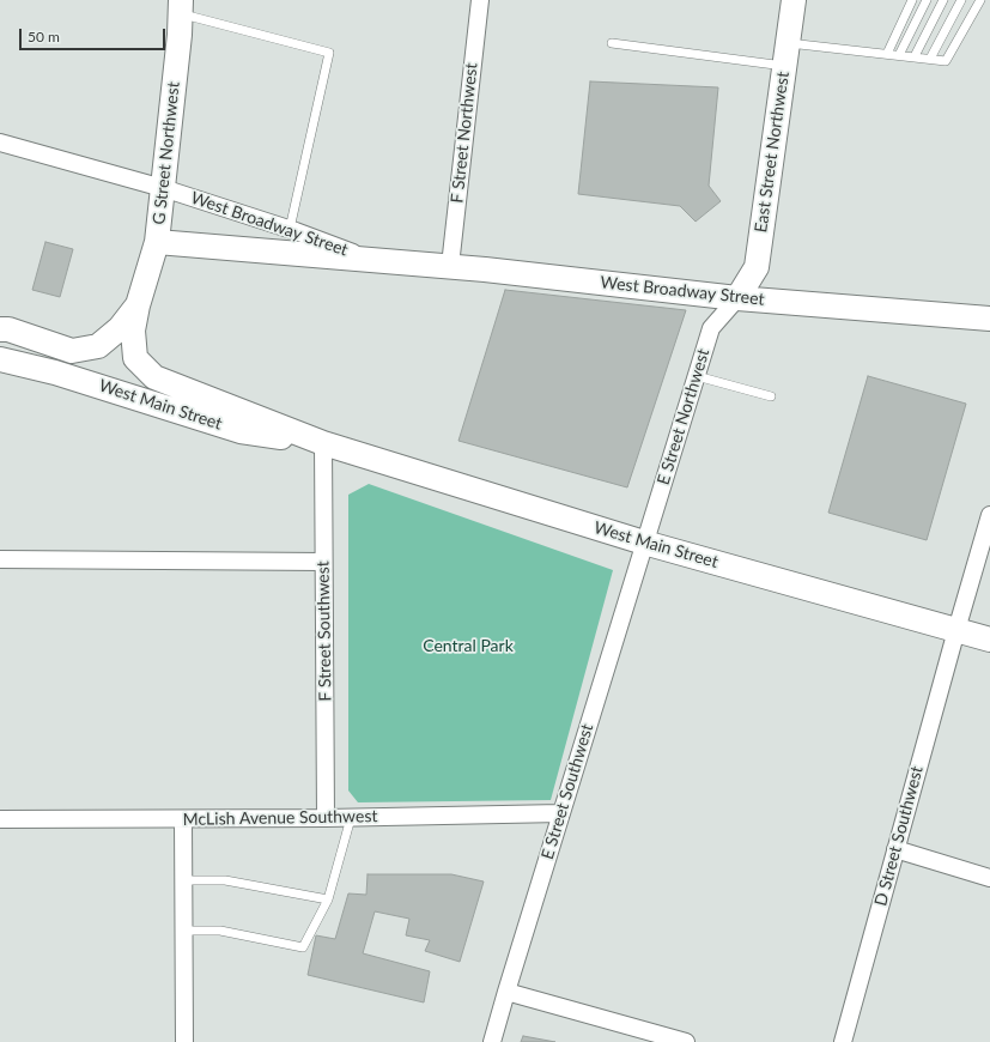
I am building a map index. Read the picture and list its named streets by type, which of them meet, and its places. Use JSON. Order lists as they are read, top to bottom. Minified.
{"streets":{"main road":["East Street Northwest","G Street Northwest","West Broadway Street","West Main Street"],"street":["F Street Northwest","E Street Northwest","F Street Southwest","E Street Southwest","McLish Avenue Southwest","D Street Southwest"]},"crossings":[["F Street Northwest","West Broadway Street"],["East Street Northwest","West Broadway Street"],["East Street Northwest","E Street Northwest"],["G Street Northwest","West Broadway Street"],["G Street Northwest","West Main Street"],["West Broadway Street","E Street Northwest"],["West Main Street","E Street Northwest"],["West Main Street","F Street Southwest"],["West Main Street","E Street Southwest"],["West Main Street","D Street Southwest"],["E Street Northwest","E Street Southwest"],["F Street Southwest","McLish Avenue Southwest"],["E Street Southwest","McLish Avenue Southwest"]],"parks":["Central Park"],"scale_bar":"50 m"}
